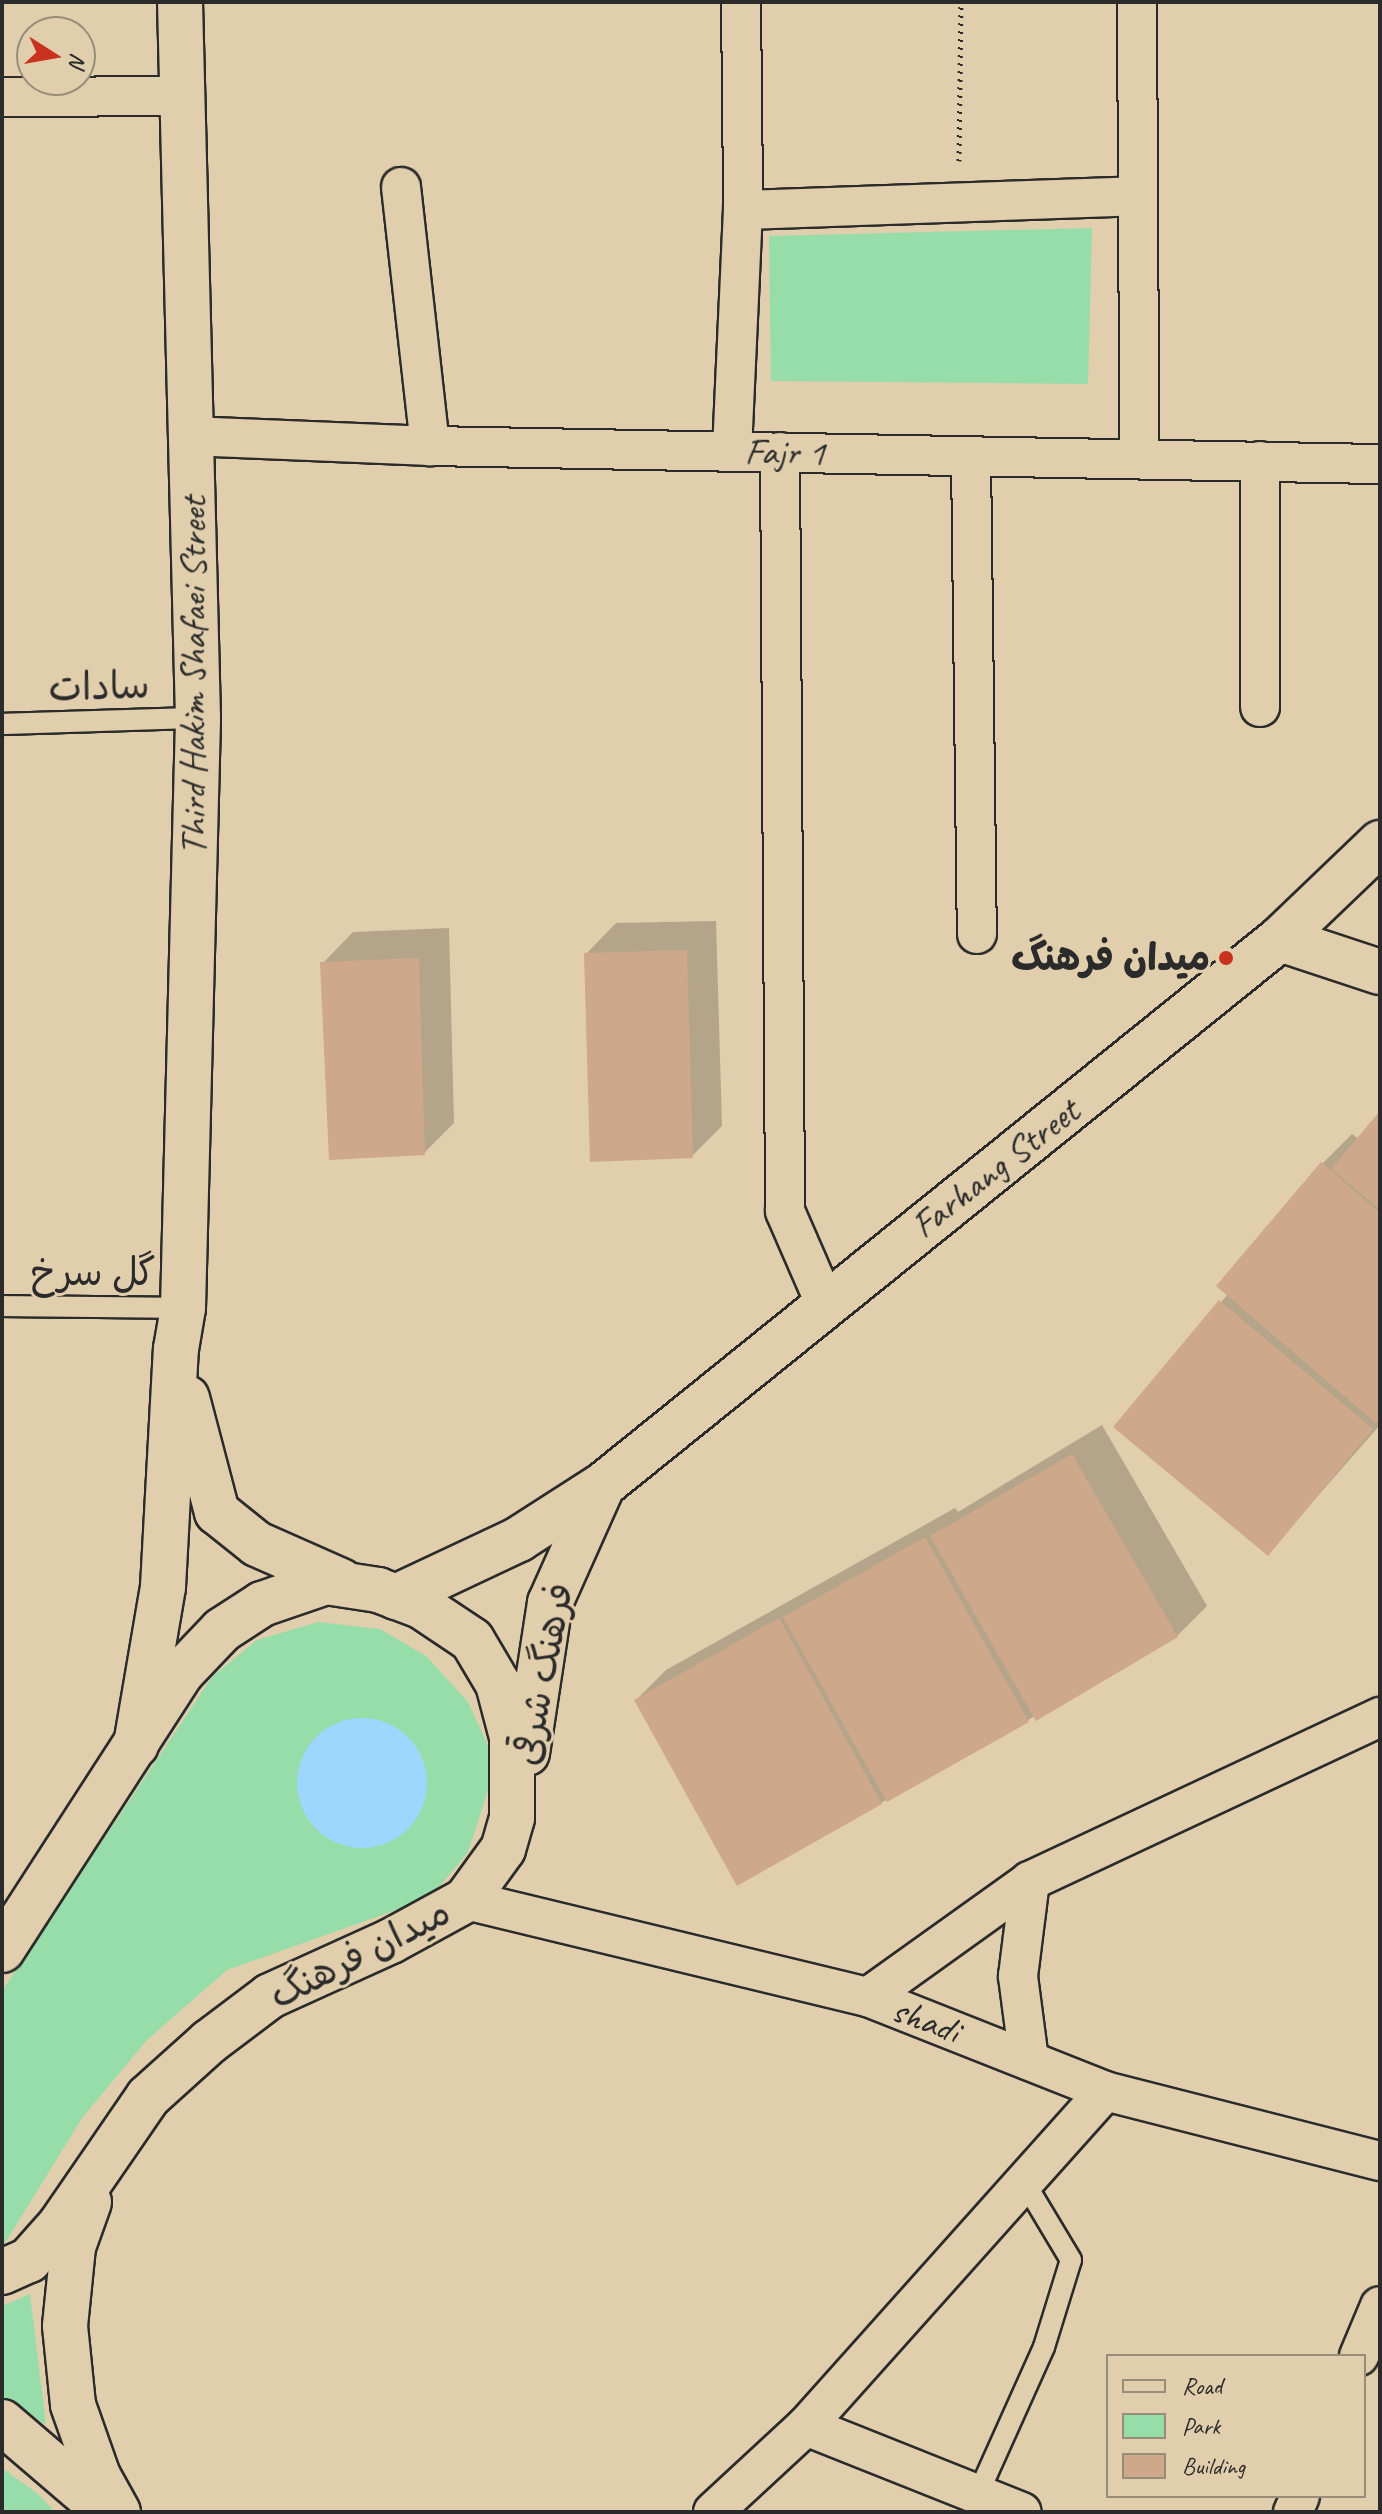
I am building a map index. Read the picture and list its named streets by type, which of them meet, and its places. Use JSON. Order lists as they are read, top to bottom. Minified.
{"streets":{"street":["Fajr 1","Third Hakim Shafaei Street","Farhang Street","فرهنگ شرقی","میدان فرهنگ","shadi"],"lane":["سادات","گل سرخ"]},"crossings":[["Fajr 1","Third Hakim Shafaei Street"],["Third Hakim Shafaei Street","سادات"],["Third Hakim Shafaei Street","گل سرخ"],["Third Hakim Shafaei Street","میدان فرهنگ"],["Farhang Street","فرهنگ شرقی"],["گل سرخ","میدان فرهنگ"],["فرهنگ شرقی","میدان فرهنگ"],["میدان فرهنگ","shadi"]],"places":["میدان فرهنگ"],"legend":["Road","Park","Building"],"north":"right"}
